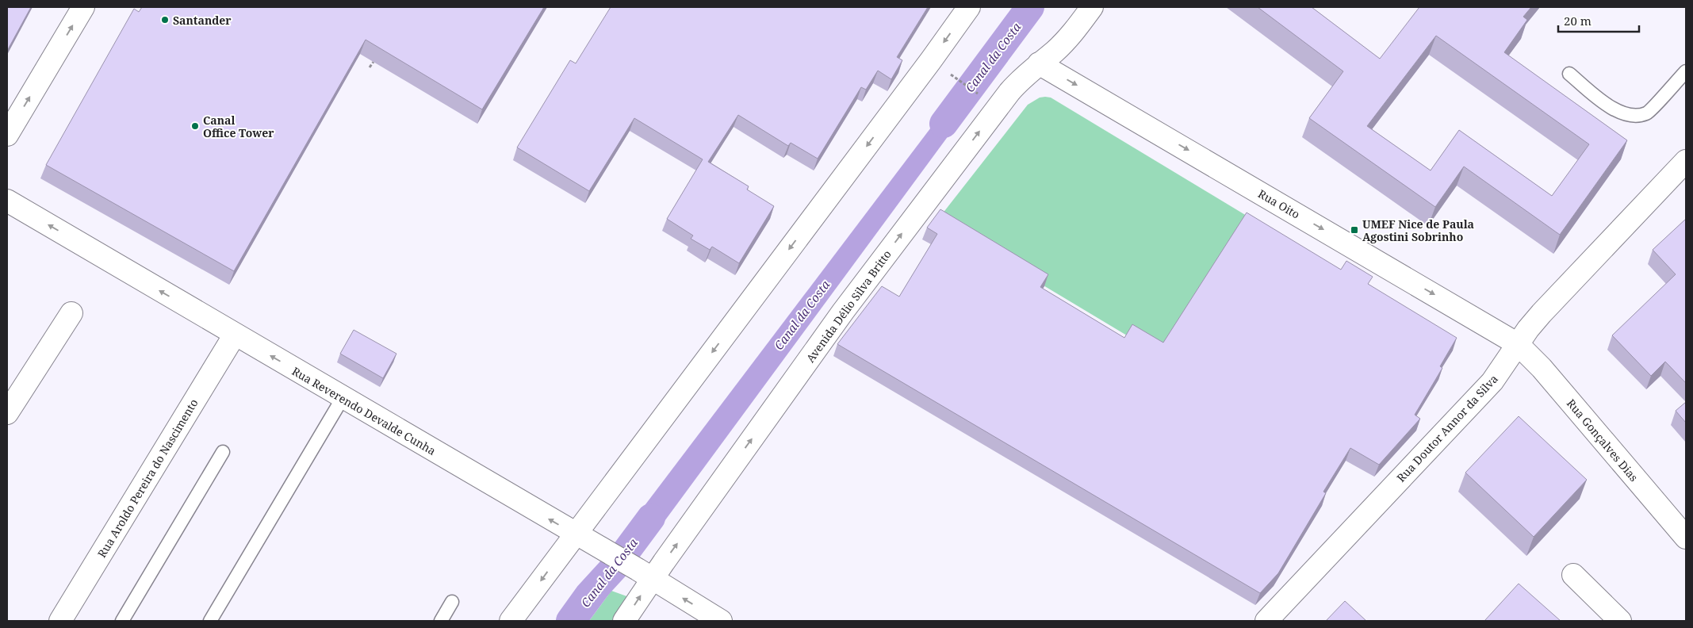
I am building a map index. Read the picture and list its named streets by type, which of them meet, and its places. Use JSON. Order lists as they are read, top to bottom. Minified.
{"streets":{"street":["Rua Oito","Avenida Délio Silva Britto","Rua Reverendo Devalde Cunha","Rua Doutor Annor da Silva","Rua Gonçalves Dias","Rua Aroldo Pereira do Nascimento"]},"crossings":[["Rua Oito","Avenida Délio Silva Britto"],["Rua Oito","Rua Doutor Annor da Silva"],["Rua Oito","Rua Gonçalves Dias"],["Avenida Délio Silva Britto","Rua Reverendo Devalde Cunha"],["Rua Reverendo Devalde Cunha","Rua Aroldo Pereira do Nascimento"],["Rua Doutor Annor da Silva","Rua Gonçalves Dias"]],"one_way":["Rua Oito","Rua Reverendo Devalde Cunha"],"water":["Canal da Costa"],"places":{"other":["Santander","Canal Office Tower"],"transit":["UMEF Nice de Paula Agostini Sobrinho"]},"scale_bar":"20 m"}
